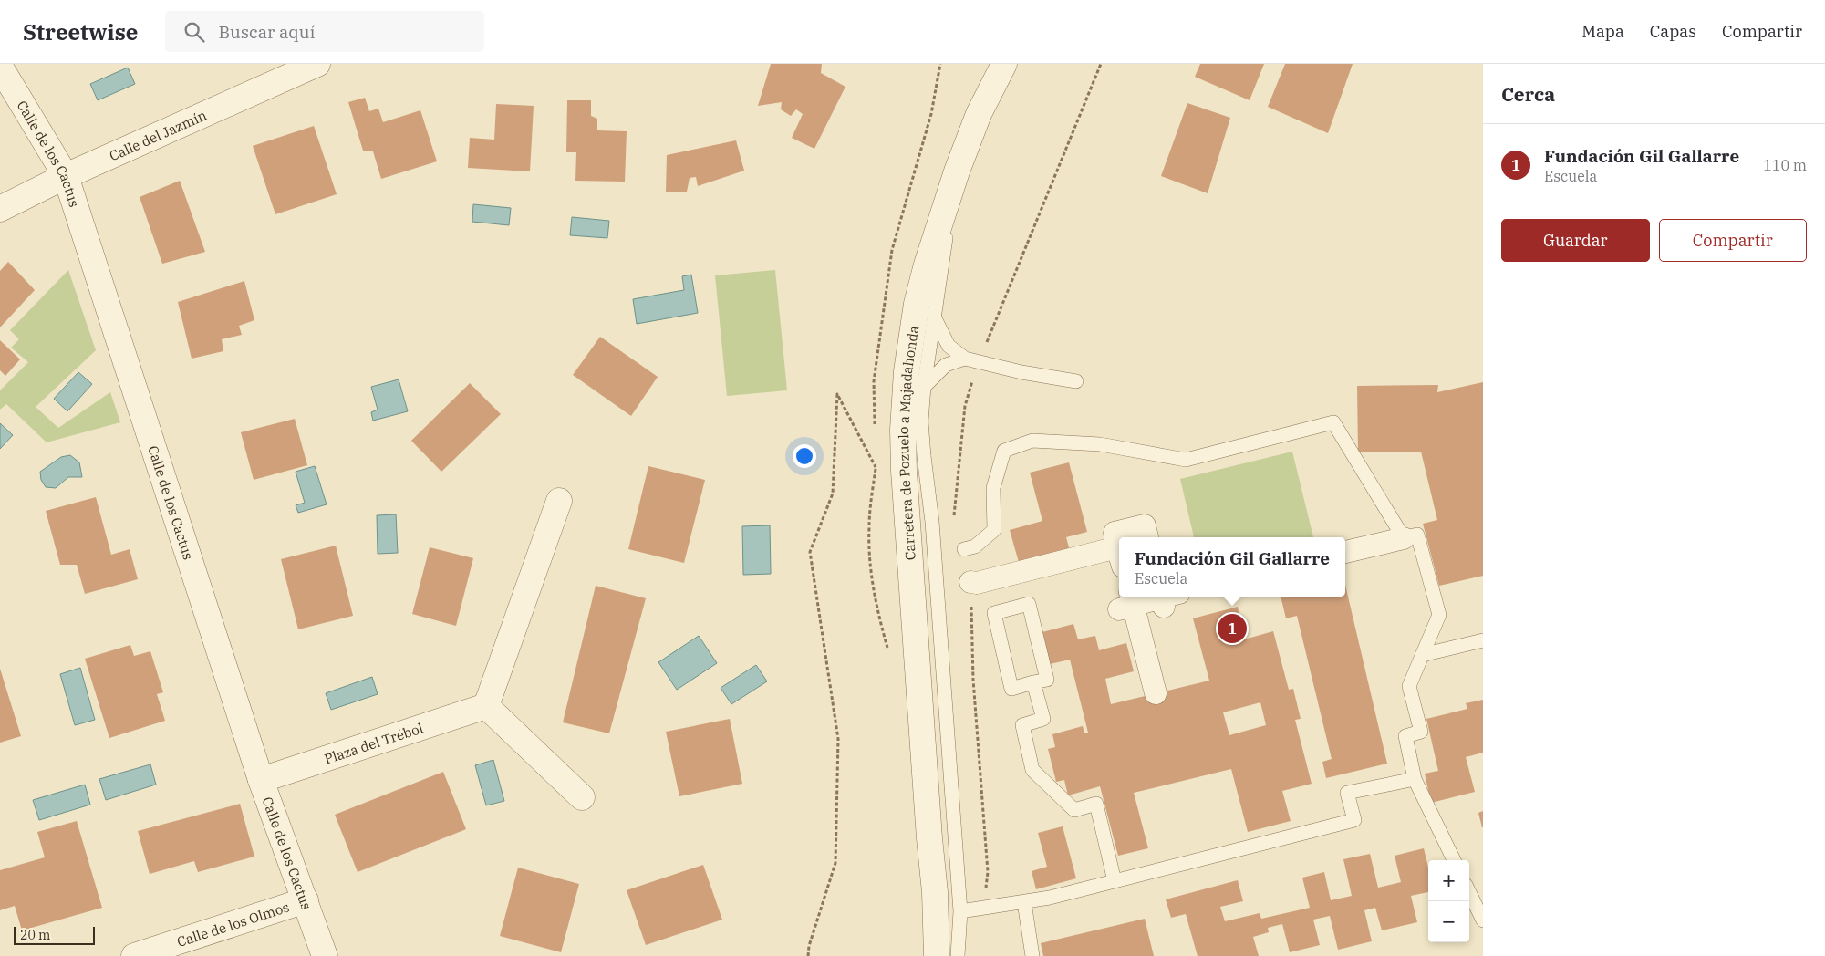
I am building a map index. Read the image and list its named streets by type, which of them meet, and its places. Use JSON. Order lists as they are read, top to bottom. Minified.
{"streets":{"street":["Calle del Jazmín","Calle de los Cactus","Carretera de Pozuelo a Majadahonda","Plaza del Trébol","Calle de los Olmos"]},"crossings":[["Calle del Jazmín","Calle de los Cactus"],["Calle de los Cactus","Plaza del Trébol"],["Calle de los Cactus","Calle de los Olmos"]],"scale_bar":"20 m","page":{"header":"Streetwise","search":"Buscar aquí","nav":["Mapa","Capas","Compartir"],"heading":"Cerca","list":[{"mark":"1","name":"Fundación Gil Gallarre","note":"Escuela","value":"110 m"}],"buttons":["Guardar","Compartir"],"popup":["Fundación Gil Gallarre","Escuela"],"pins":"1","map_buttons":["+","−"],"scale":"20 m"}}
